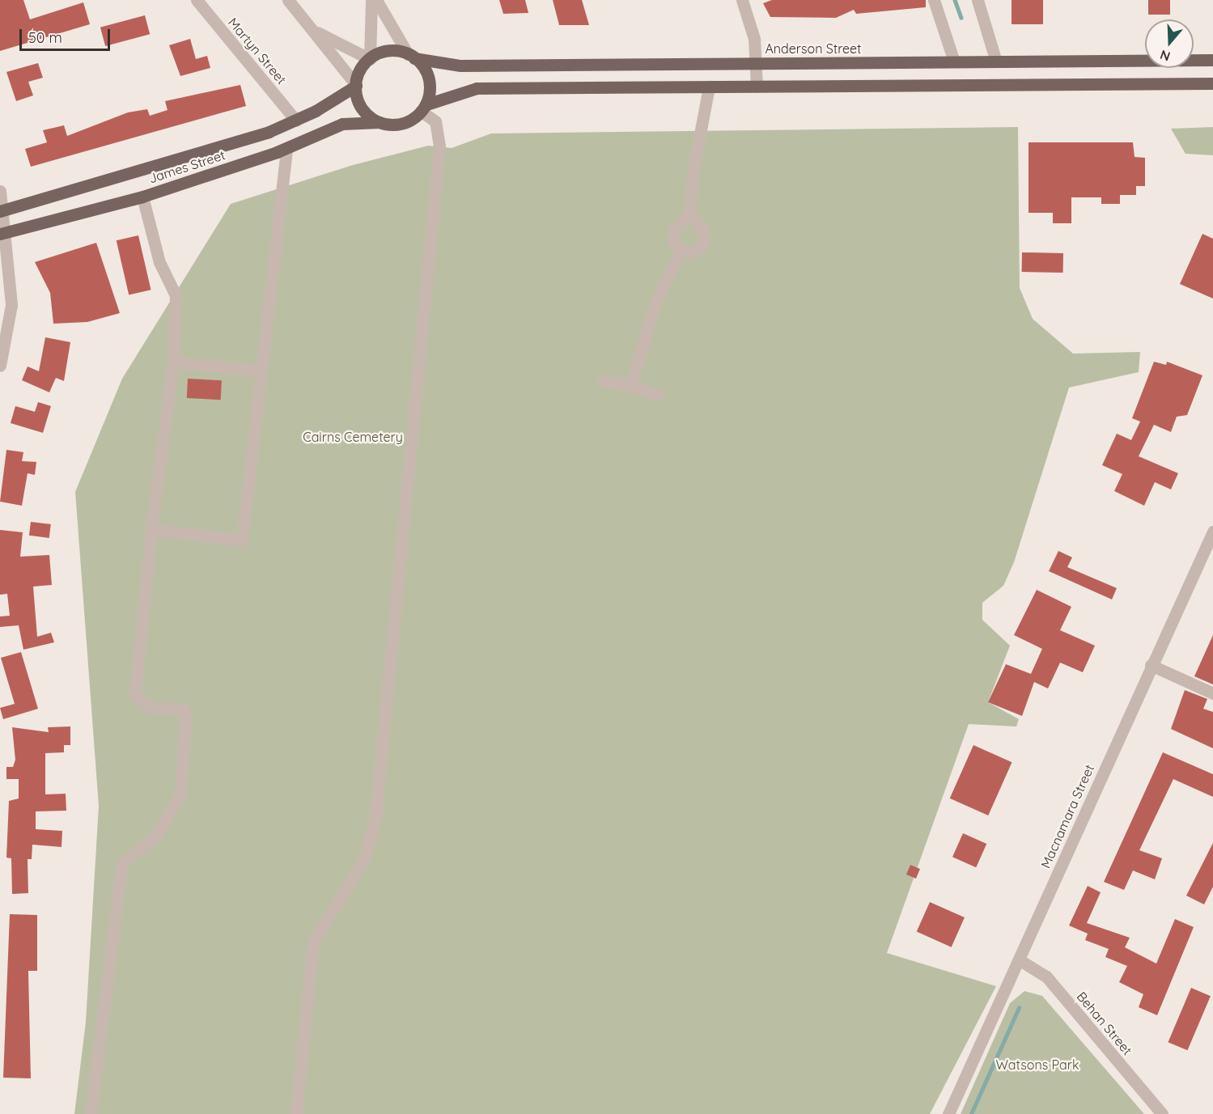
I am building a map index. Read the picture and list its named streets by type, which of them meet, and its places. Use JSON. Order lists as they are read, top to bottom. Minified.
{"streets":{"main road":["Anderson Street","James Street"],"street":["Martyn Street","Macnamara Street","Behan Street"]},"crossings":[["Anderson Street","James Street"],["Martyn Street","James Street"],["Macnamara Street","Behan Street"]],"parks":["Cairns Cemetery","Watsons Park"],"scale_bar":"50 m","north":"bottom"}
